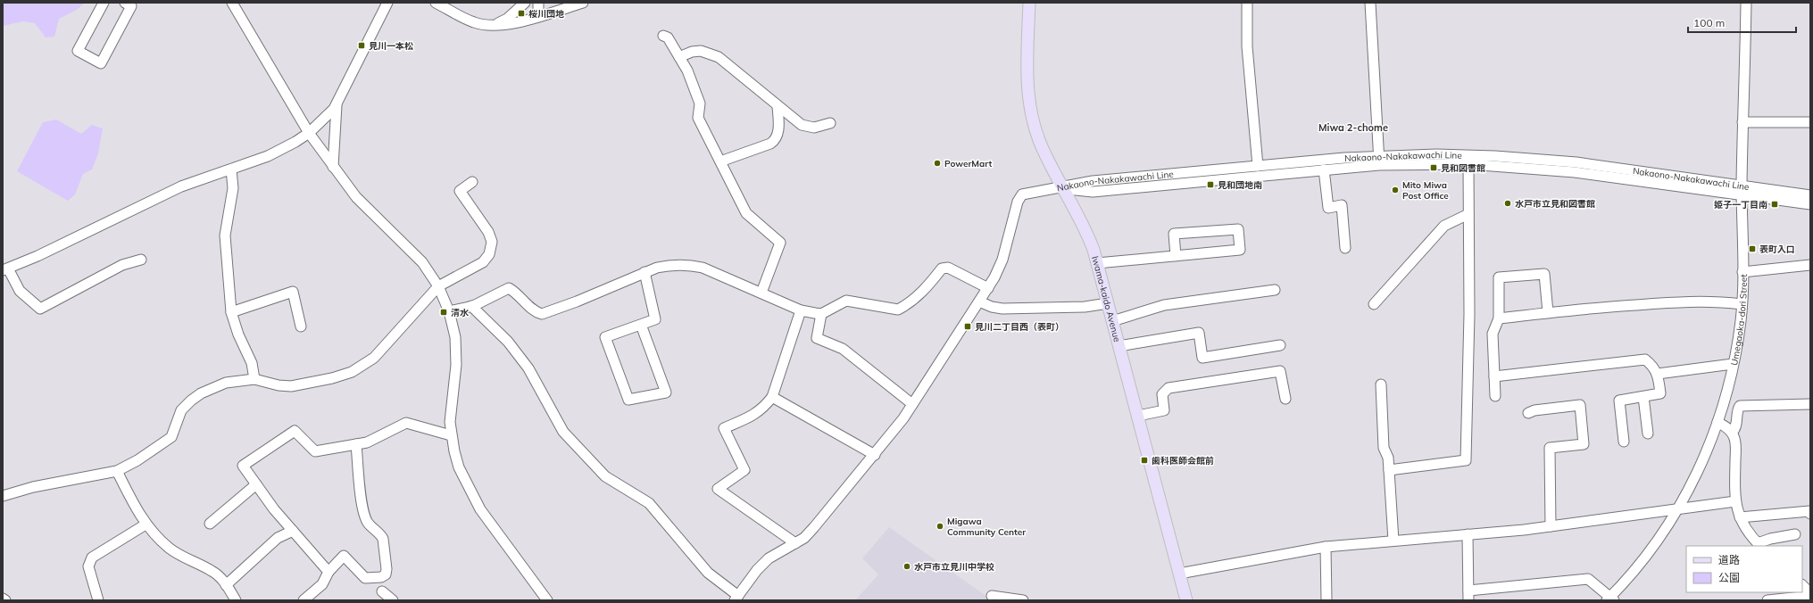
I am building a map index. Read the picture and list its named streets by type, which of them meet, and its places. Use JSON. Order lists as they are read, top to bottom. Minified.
{"streets":{"main road":["Iwama-kaido Avenue"],"street":["Nakaono-Nakakawachi Line","Umegaoka-dori Street"]},"crossings":[["Nakaono-Nakakawachi Line","Iwama-kaido Avenue"],["Nakaono-Nakakawachi Line","Umegaoka-dori Street"]],"districts":["Miwa 2-chome"],"places":{"transit":["桜川団地","見川一本松","見和図書館","見和団地南","姫子一丁目南","表町入口","清水","見川二丁目西（表町）","歯科医師会館前"],"other":["PowerMart","Mito Miwa Post Office","水戸市立見和図書館","Migawa Community Center","水戸市立見川中学校"]},"legend":["道路","公園"],"scale_bar":"100 m"}
